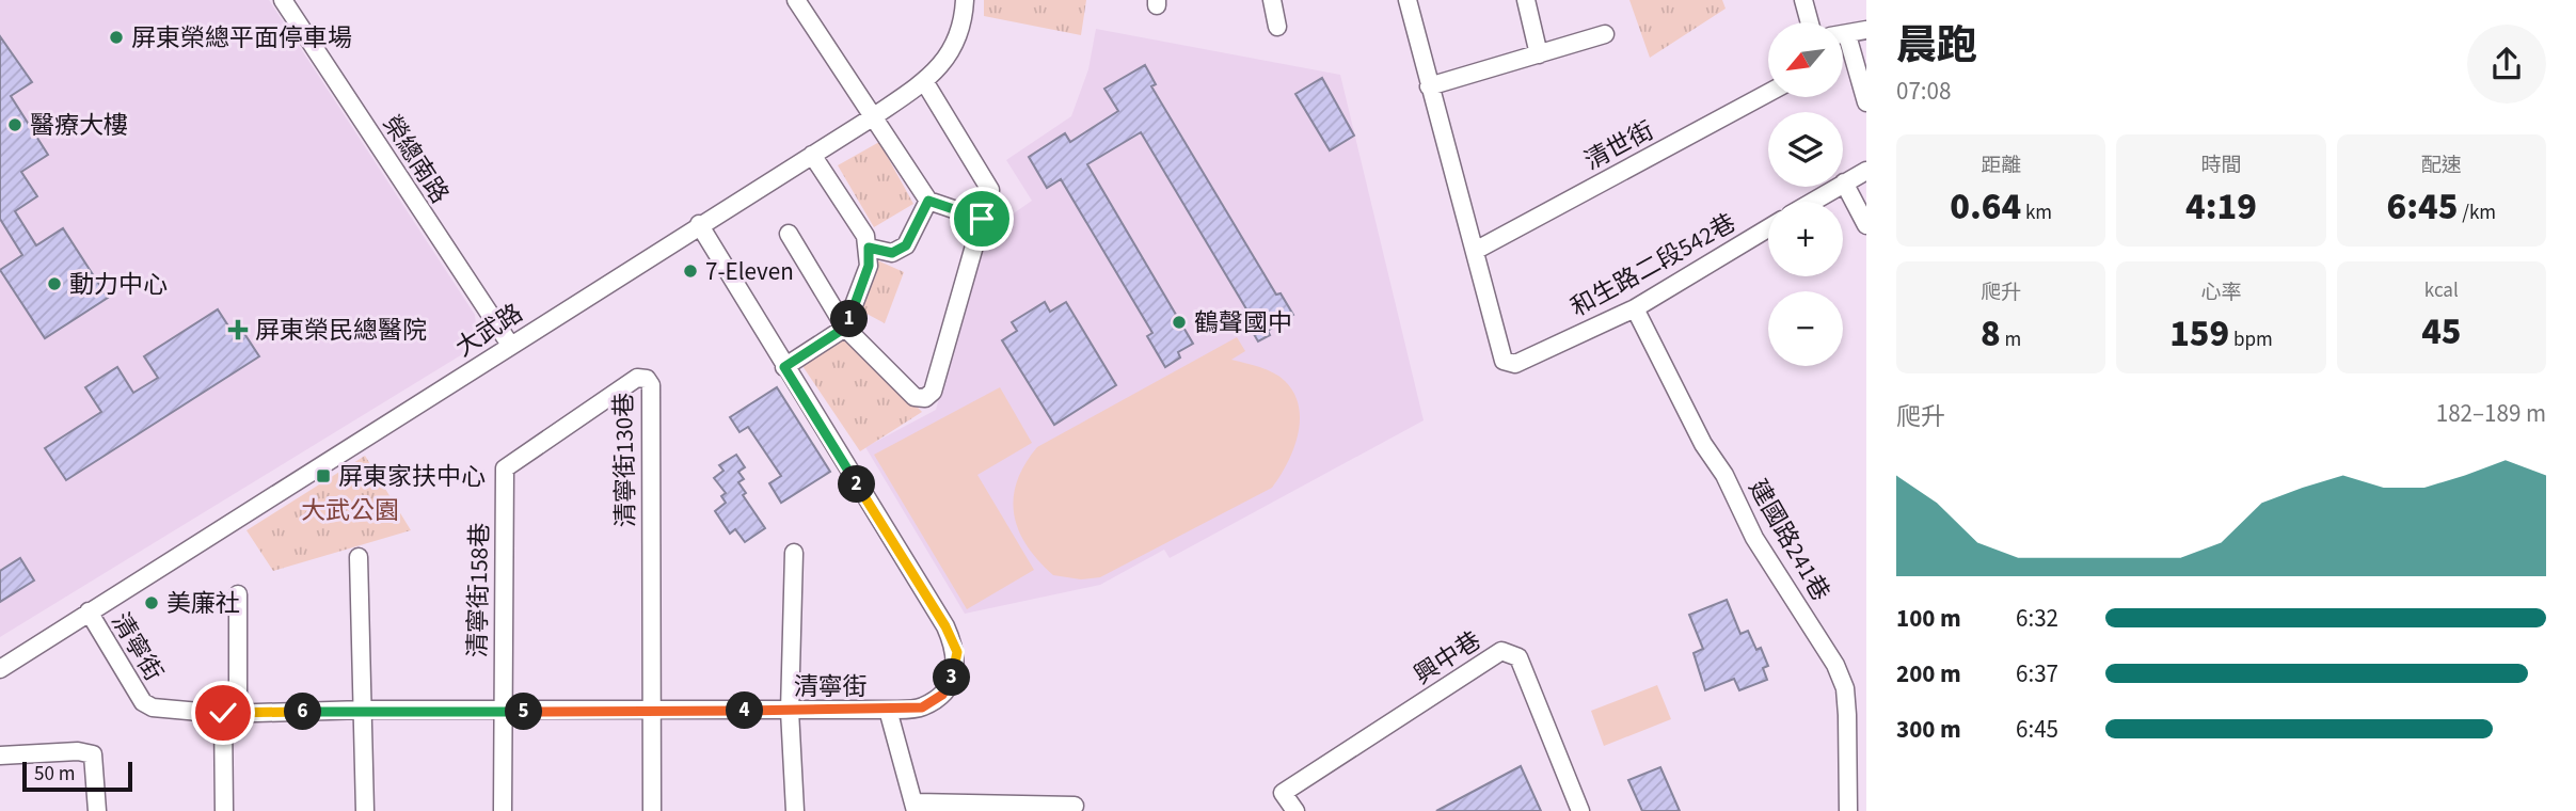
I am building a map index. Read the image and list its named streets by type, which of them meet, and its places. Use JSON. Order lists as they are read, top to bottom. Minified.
{"streets":{"street":["清世街","榮總南路","和生路二段542巷","大武路","清寧街130巷","建國路241巷","清寧街158巷","清寧街","興中巷"]},"crossings":[["清世街","和生路二段542巷"],["榮總南路","大武路"],["和生路二段542巷","建國路241巷"],["大武路","清寧街"],["清寧街130巷","清寧街158巷"],["清寧街130巷","清寧街"],["清寧街158巷","清寧街"]],"parks":["大武公園"],"places":{"other":["屏東榮總平面停車場","醫療大樓","7-Eleven","動力中心","鶴聲國中","美廉社"],"health":["屏東榮民總醫院"],"transit":["屏東家扶中心"]},"scale_bar":"50 m","north":"bottom left","page":{"heading":["晨跑","07:08"],"map_buttons":["+","−"],"stats":[["距離","0.64 km"],["時間","4:19"],["配速","6:45 /km"],["爬升","8 m"],["心率","159 bpm"],["kcal","45"]],"pins":["1","2","3","4","5","6"],"chart":["爬升","182–189 m"],"list":[{"name":"100 m","note":"6:32"},{"name":"200 m","note":"6:37"},{"name":"300 m","note":"6:45"}],"scale":"50 m"}}
